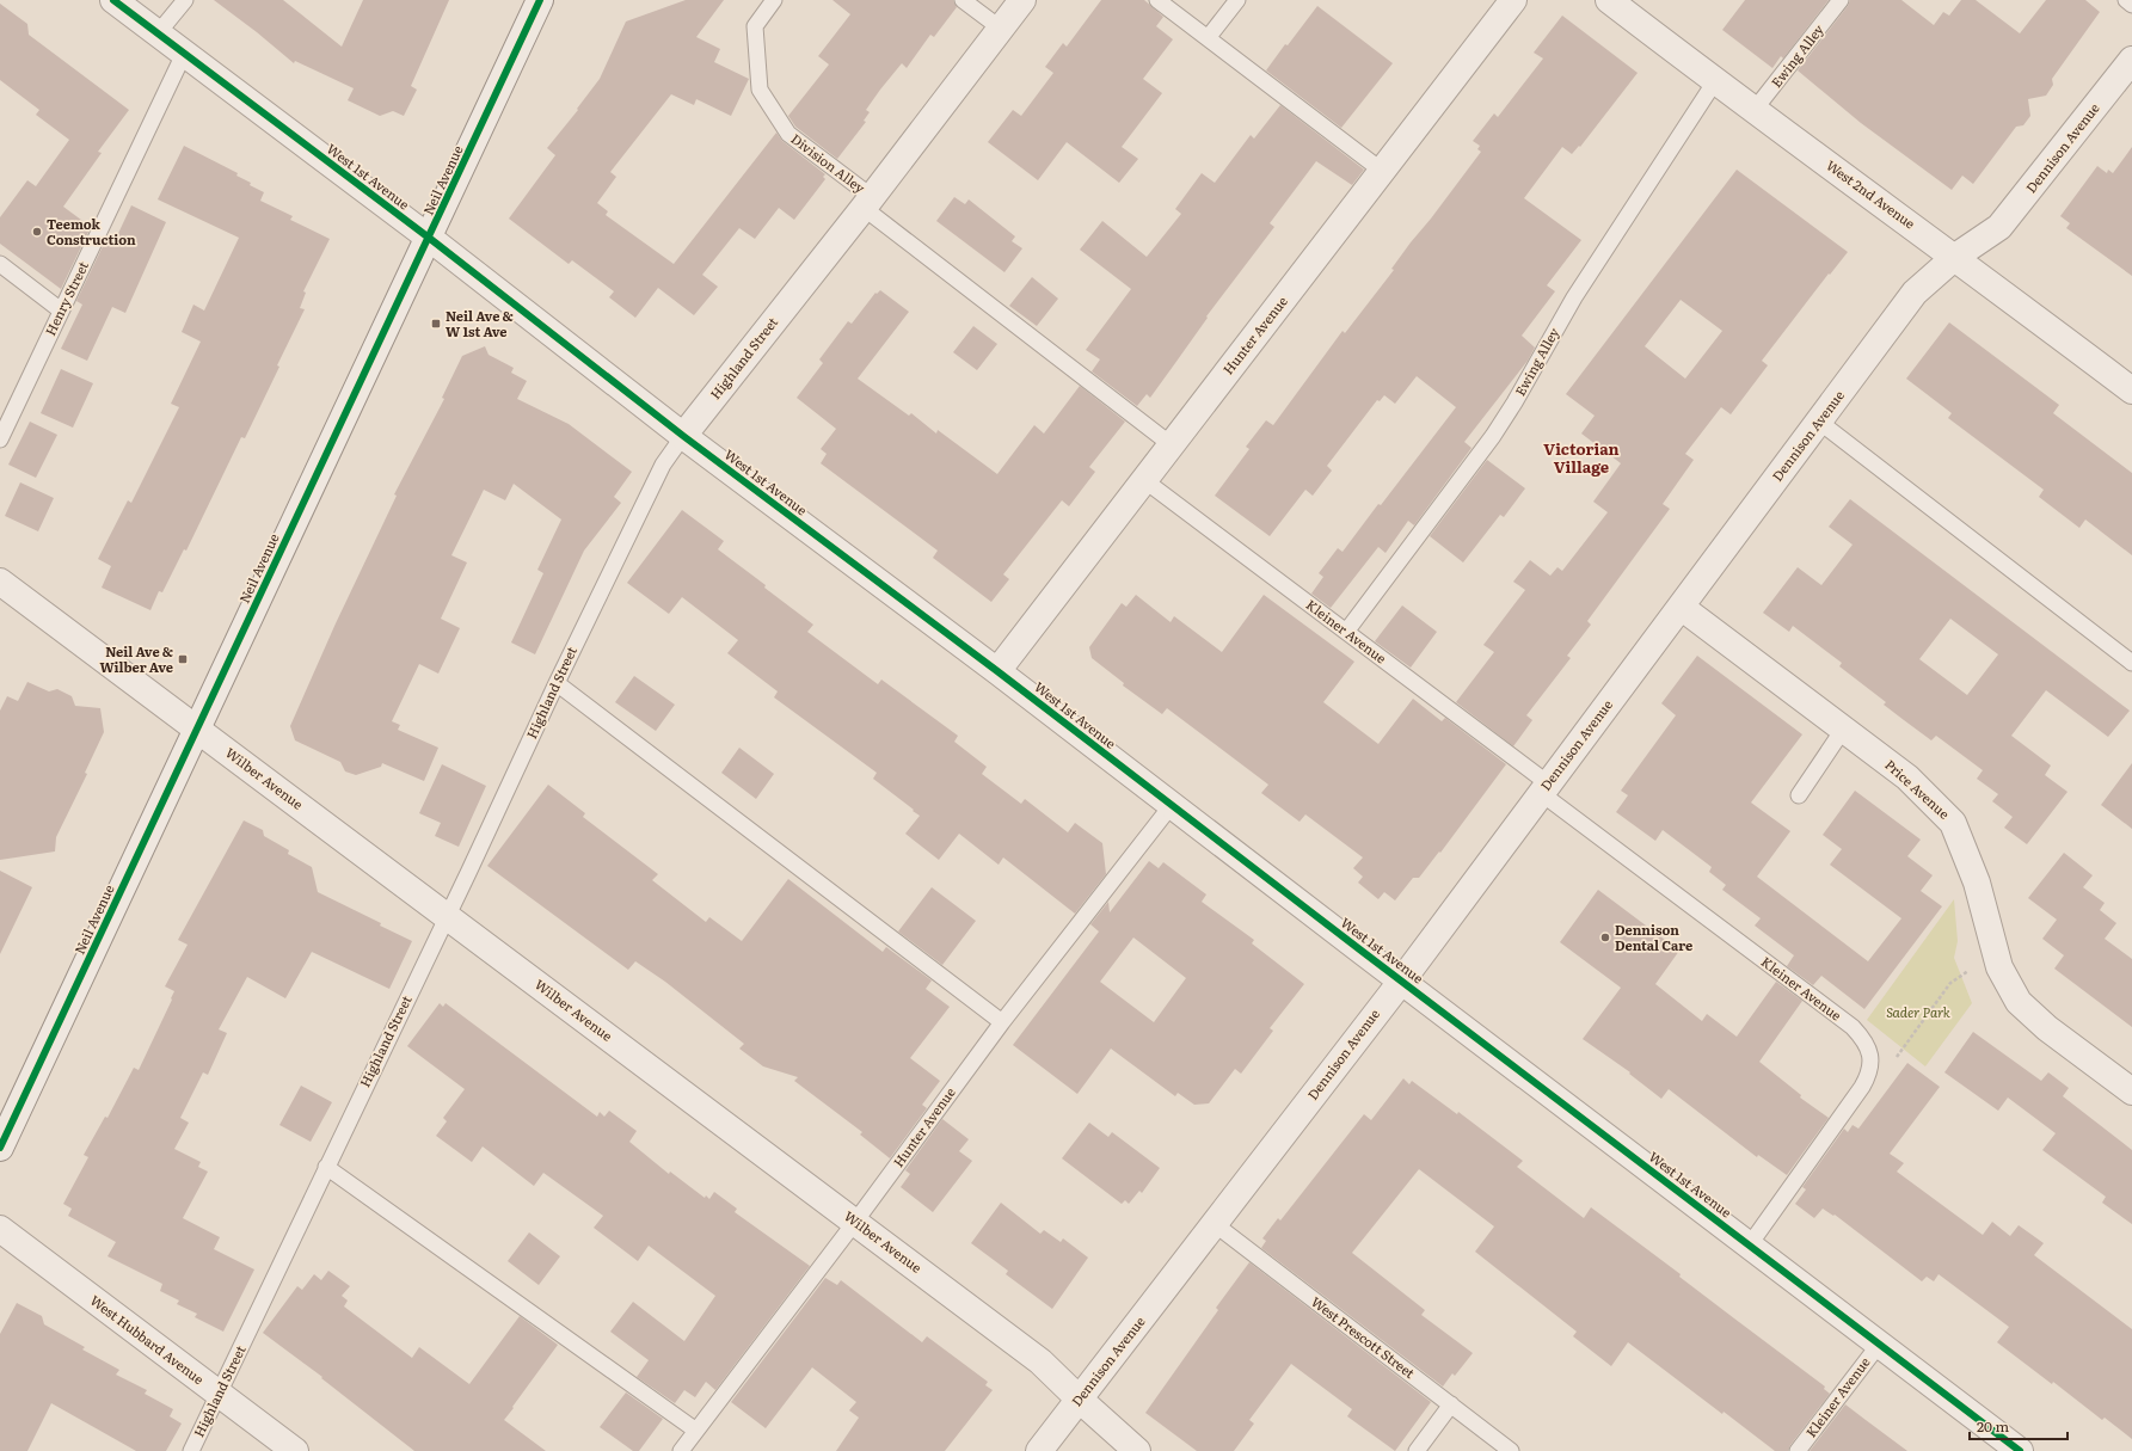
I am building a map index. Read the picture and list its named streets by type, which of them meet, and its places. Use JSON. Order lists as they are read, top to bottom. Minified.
{"streets":{"street":["Dennison Avenue","West 1st Avenue","Neil Avenue","West 2nd Avenue","Hunter Avenue","Highland Street","Wilber Avenue","Price Avenue","West Hubbard Avenue"],"lane":["Ewing Alley","Division Alley","Henry Street","Kleiner Avenue","West Prescott Street"]},"crossings":[["Ewing Alley","West 2nd Avenue"],["Ewing Alley","Kleiner Avenue"],["Dennison Avenue","West 1st Avenue"],["Dennison Avenue","West 2nd Avenue"],["Dennison Avenue","Kleiner Avenue"],["Dennison Avenue","Wilber Avenue"],["Dennison Avenue","Price Avenue"],["Dennison Avenue","West Prescott Street"],["Division Alley","Hunter Avenue"],["Division Alley","Highland Street"],["West 1st Avenue","Neil Avenue"],["West 1st Avenue","Henry Street"],["West 1st Avenue","Hunter Avenue"],["West 1st Avenue","Highland Street"],["West 1st Avenue","Kleiner Avenue"],["Neil Avenue","Wilber Avenue"],["Hunter Avenue","Kleiner Avenue"],["Hunter Avenue","Wilber Avenue"],["Highland Street","Wilber Avenue"],["Highland Street","West Hubbard Avenue"]],"districts":["Victorian Village"],"parks":["Sader Park"],"places":{"other":["Teemok Construction","Dennison Dental Care"],"transit":["Neil Ave & W 1st Ave","Neil Ave & Wilber Ave"]},"scale_bar":"20 m"}
